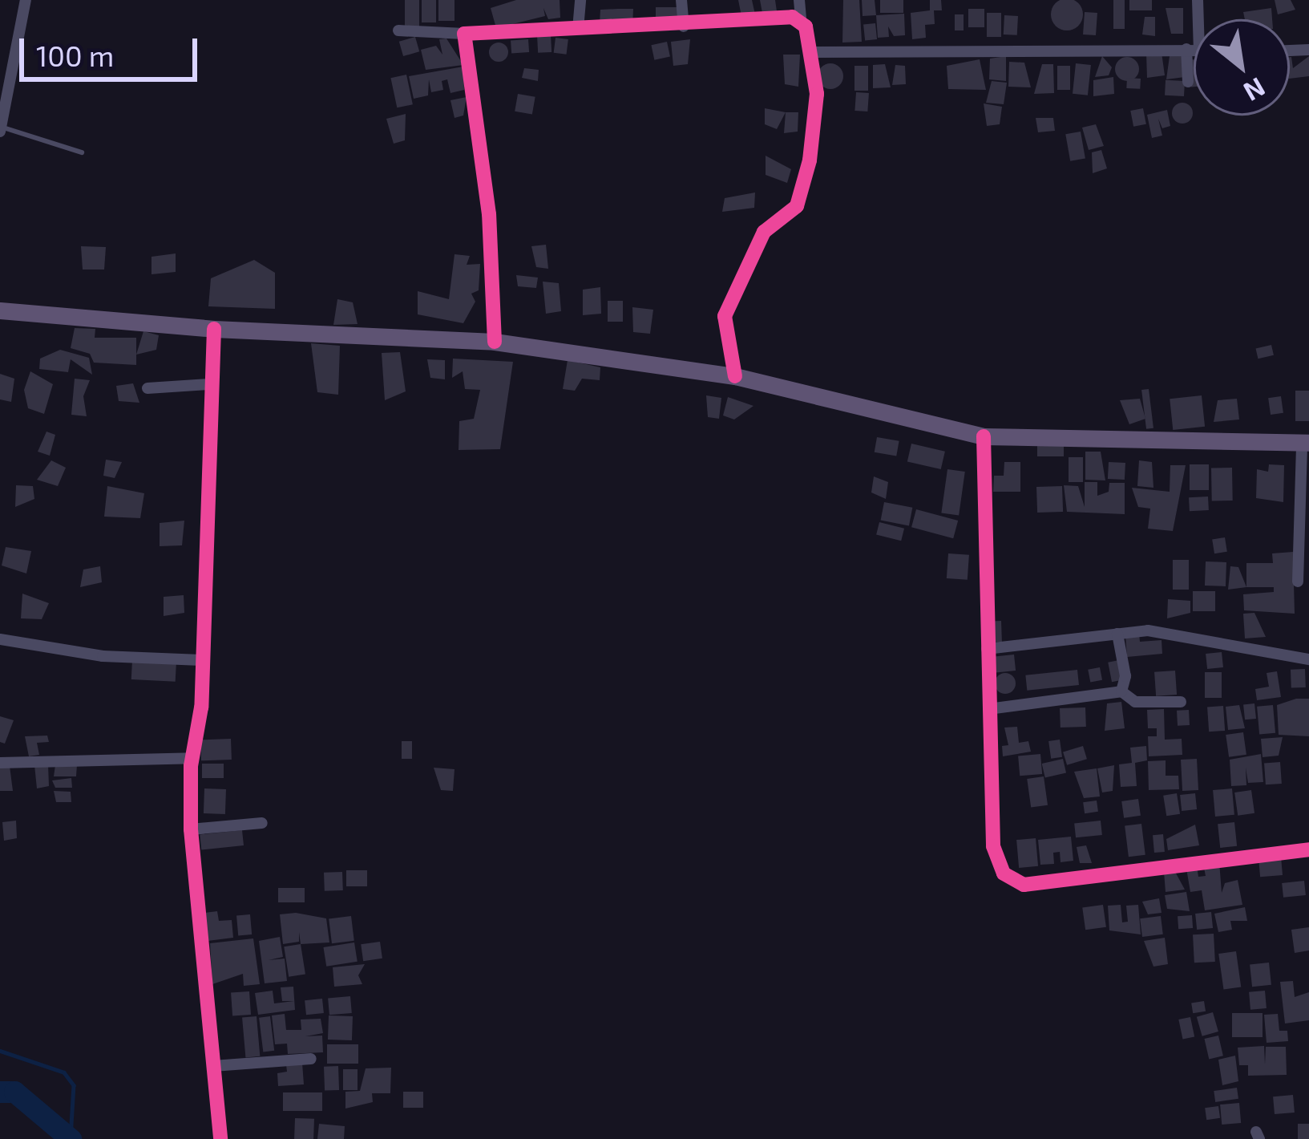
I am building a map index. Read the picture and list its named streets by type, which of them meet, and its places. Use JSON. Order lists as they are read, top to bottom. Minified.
{"scale_bar":"100 m","north":"bottom right"}
